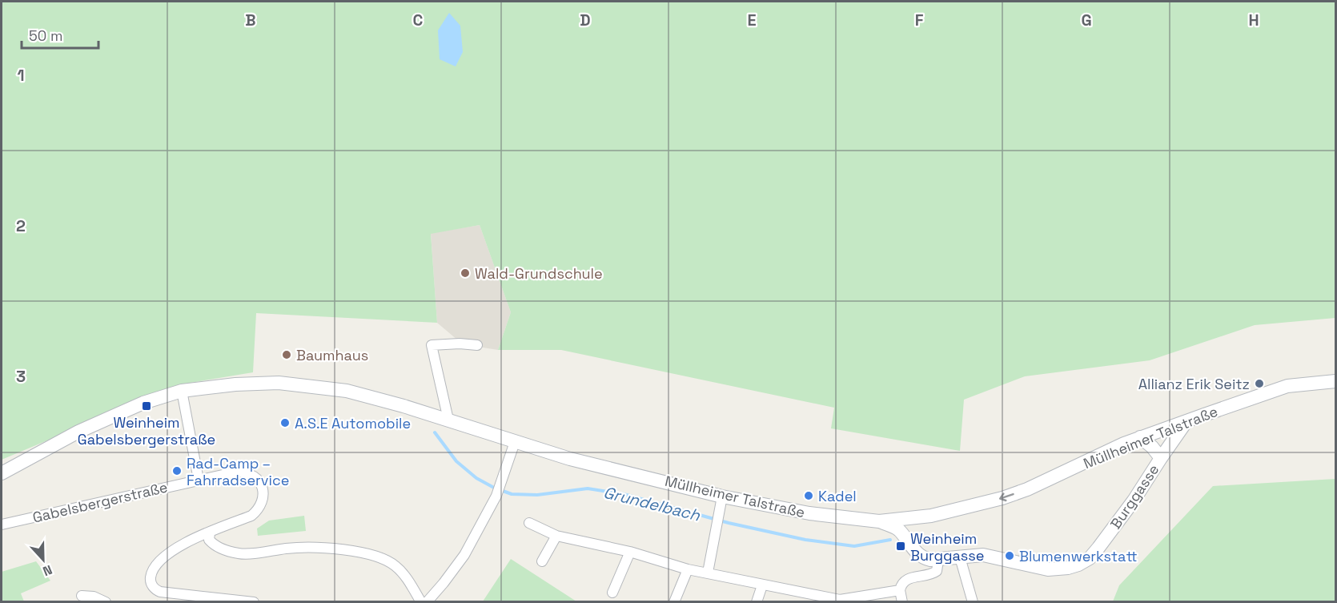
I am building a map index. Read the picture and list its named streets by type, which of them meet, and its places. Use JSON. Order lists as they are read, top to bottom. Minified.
{"streets":{"main road":["Müllheimer Talstraße","Burggasse"],"street":["Gabelsbergerstraße"]},"crossings":[["Müllheimer Talstraße","Burggasse"]],"water":["Grundelbach"],"places":{"other":["Wald-Grundschule","Baumhaus","Allianz Erik Seitz","A.S.E Automobile","Rad-Camp – Fahrradservice","Kadel","Blumenwerkstatt"],"transit":["Weinheim Gabelsbergerstraße","Weinheim Burggasse"]},"scale_bar":"50 m","north":"bottom","grid":{"columns":["B","C","D","E","F","G","H"],"rows":["1","2","3"]}}
